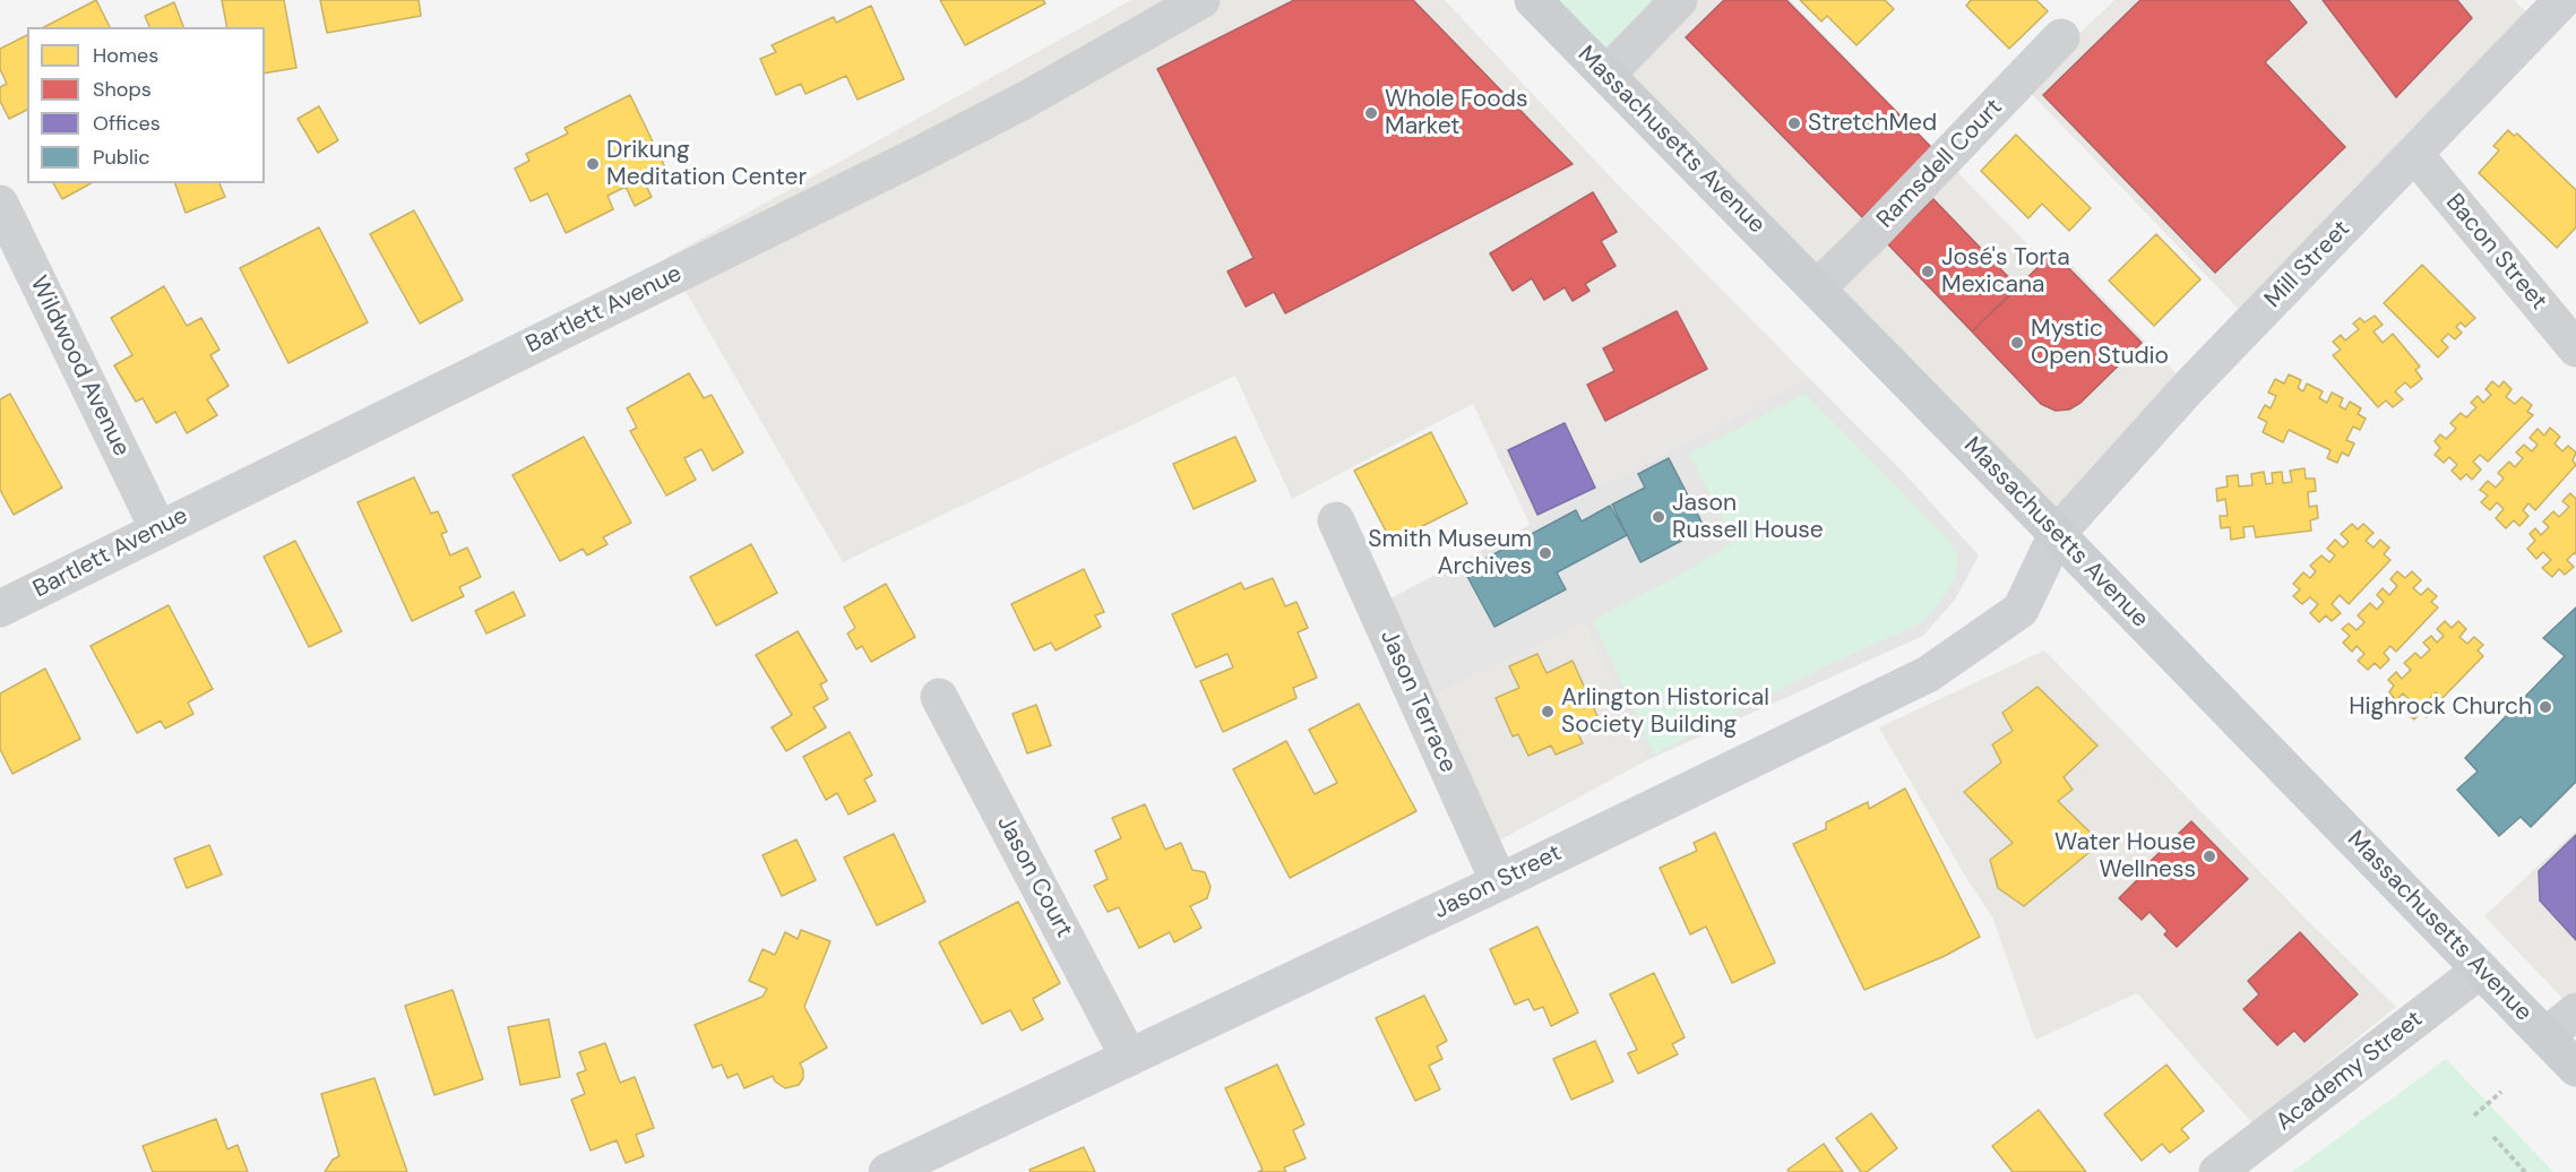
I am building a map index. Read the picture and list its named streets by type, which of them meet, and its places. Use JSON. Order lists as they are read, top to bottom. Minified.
{"streets":{"main road":["Massachusetts Avenue"],"street":["Ramsdell Court","Bacon Street","Mill Street","Bartlett Avenue","Wildwood Avenue","Jason Terrace","Jason Court","Jason Street","Academy Street"]},"crossings":[["Massachusetts Avenue","Ramsdell Court"],["Massachusetts Avenue","Mill Street"],["Massachusetts Avenue","Jason Street"],["Massachusetts Avenue","Academy Street"],["Bacon Street","Mill Street"],["Mill Street","Jason Street"],["Bartlett Avenue","Wildwood Avenue"],["Jason Terrace","Jason Street"],["Jason Court","Jason Street"]],"places":["Whole Foods Market","StretchMed","Drikung Meditation Center","José's Torta Mexicana","Mystic Open Studio","Jason Russell House","Smith Museum Archives","Highrock Church","Arlington Historical Society Building","Water House Wellness"],"legend":["Homes","Shops","Offices","Public"]}
